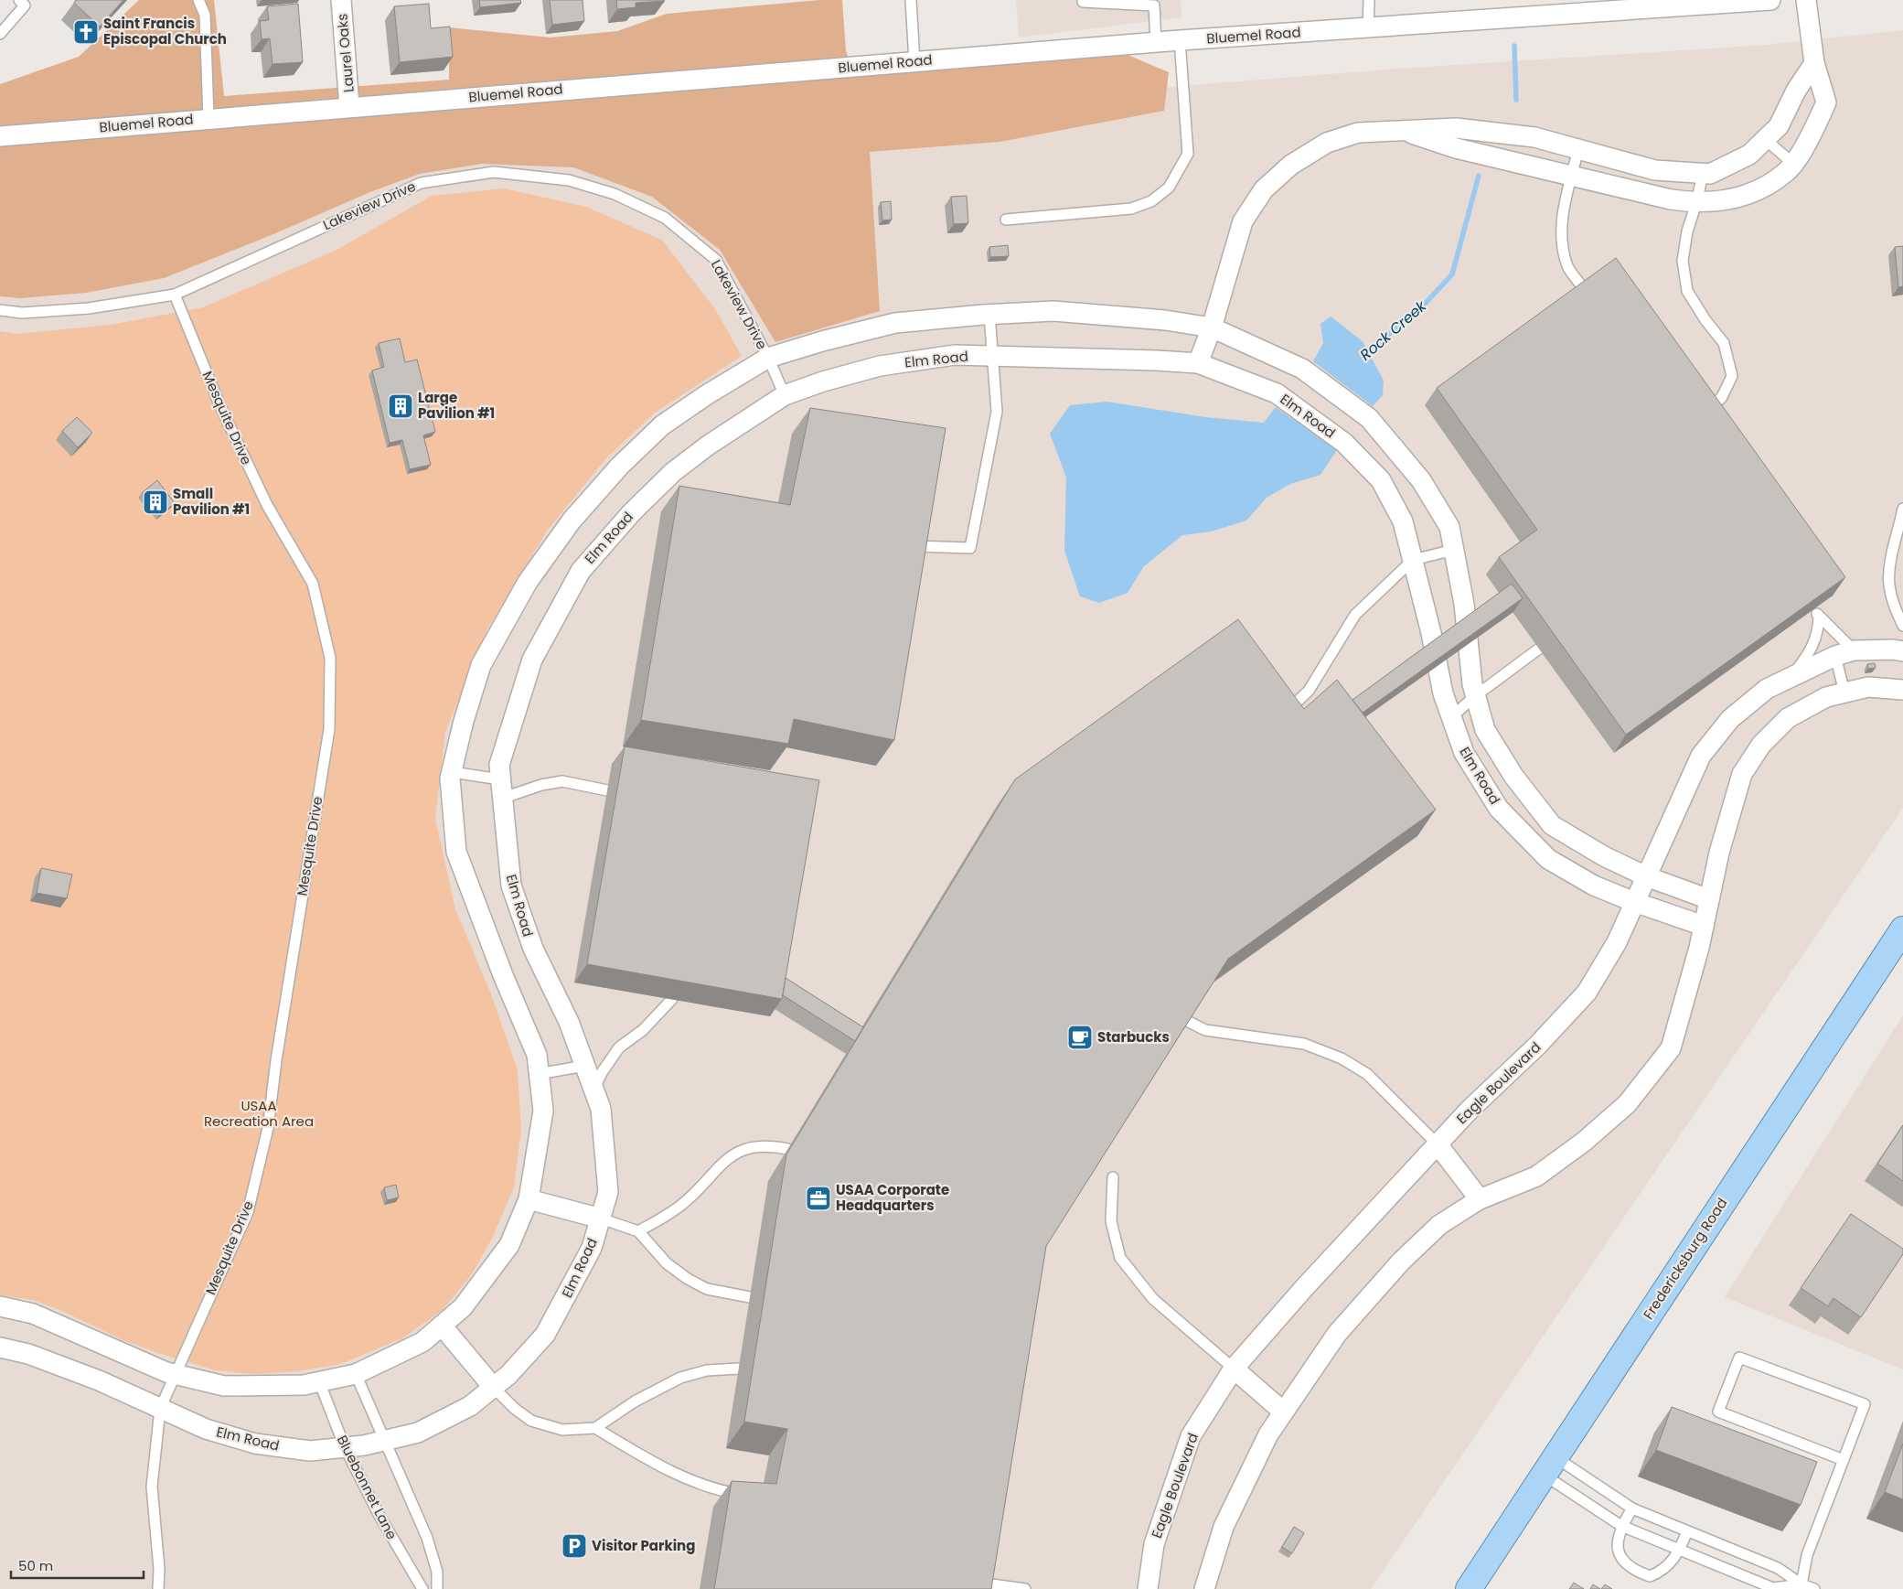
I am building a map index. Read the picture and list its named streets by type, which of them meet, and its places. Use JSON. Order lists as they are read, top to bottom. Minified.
{"streets":{"main road":["Fredericksburg Road"],"street":["Bluemel Road","Laurel Oaks","Elm Road","Eagle Boulevard"],"lane":["Lakeview Drive","Mesquite Drive","Bluebonnet Lane"]},"crossings":[["Bluemel Road","Laurel Oaks"],["Lakeview Drive","Elm Road"],["Lakeview Drive","Mesquite Drive"],["Elm Road","Mesquite Drive"],["Elm Road","Eagle Boulevard"],["Elm Road","Bluebonnet Lane"]],"water":["Rock Creek"],"parks":["USAA Recreation Area"],"places":{"church":["Saint Francis Episcopal Church"],"building":["Large Pavilion #1","Small Pavilion #1"],"cafe":["Starbucks"],"office":["USAA Corporate Headquarters"],"parking":["Visitor Parking"]},"scale_bar":"50 m"}
